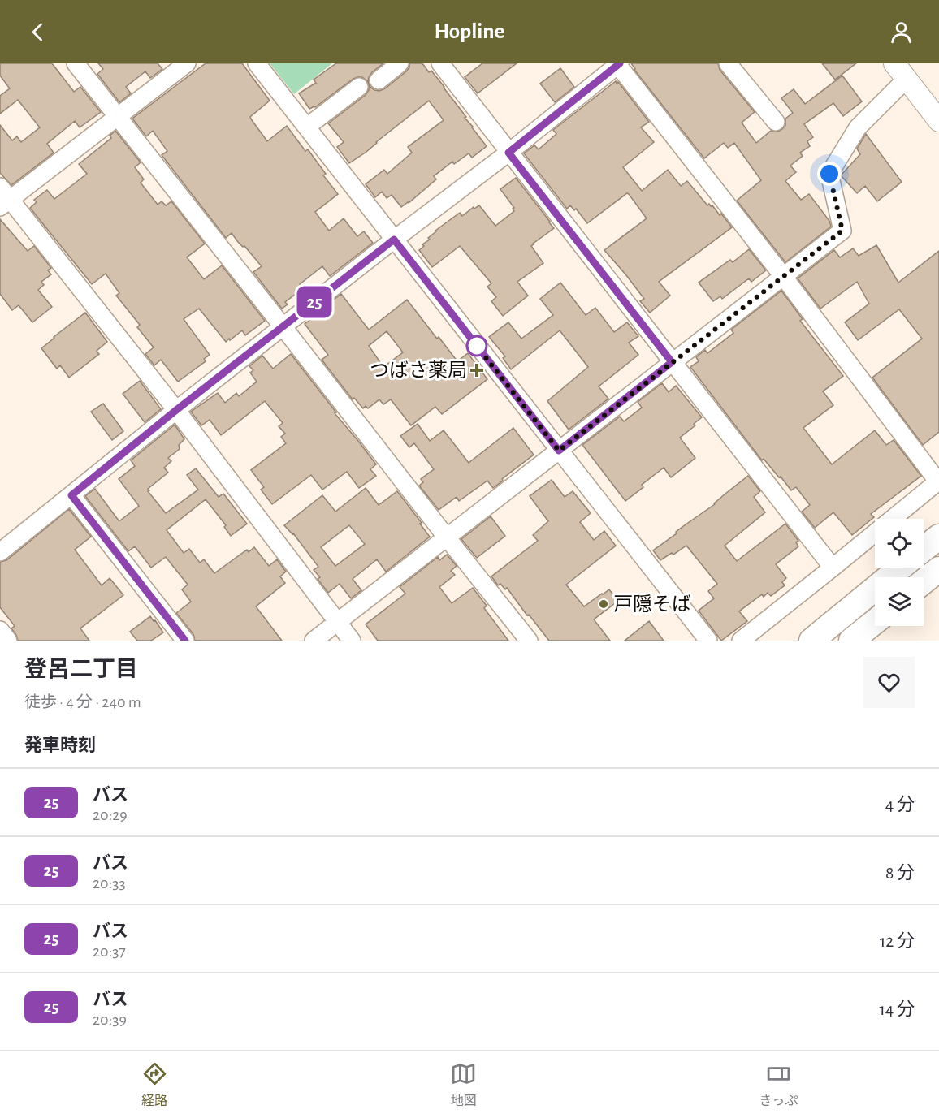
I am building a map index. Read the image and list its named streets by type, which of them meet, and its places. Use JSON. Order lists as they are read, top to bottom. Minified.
{"places":{"health":["つばさ薬局"],"other":["戸隠そば"]},"lines":["bus line 25"],"page":{"header":"Hopline","on_map":"25","heading":[["登呂二丁目","徒歩 · 4 分 · 240 m"],"発車時刻"],"list":[{"mark":"25","name":"バス","note":"20:29","value":"4 分"},{"mark":"25","name":"バス","note":"20:33","value":"8 分"},{"mark":"25","name":"バス","note":"20:37","value":"12 分"},{"mark":"25","name":"バス","note":"20:39","value":"14 分"}],"tabs":["経路","地図","きっぷ"]}}
